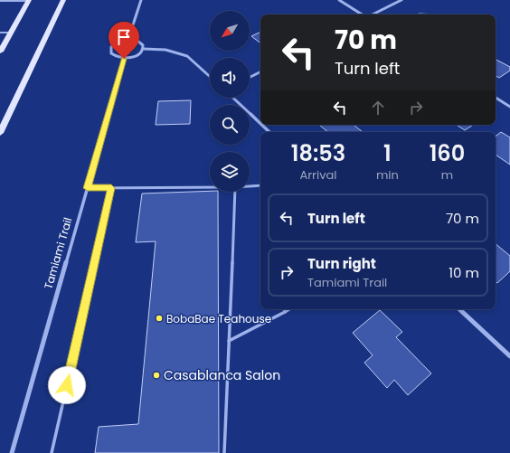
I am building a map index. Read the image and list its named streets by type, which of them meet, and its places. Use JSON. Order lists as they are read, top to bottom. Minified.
{"streets":{"street":["Tamiami Trail"]},"places":["BobaBae Teahouse","Casablanca Salon"],"north":"bottom left","page":{"turn":["70 m","Turn left"],"eta":["18:53","Arrival","1","min","160","m"],"list":[{"name":"Turn left","value":"70 m"},{"name":"Turn right","note":"Tamiami Trail","value":"10 m"}]}}
